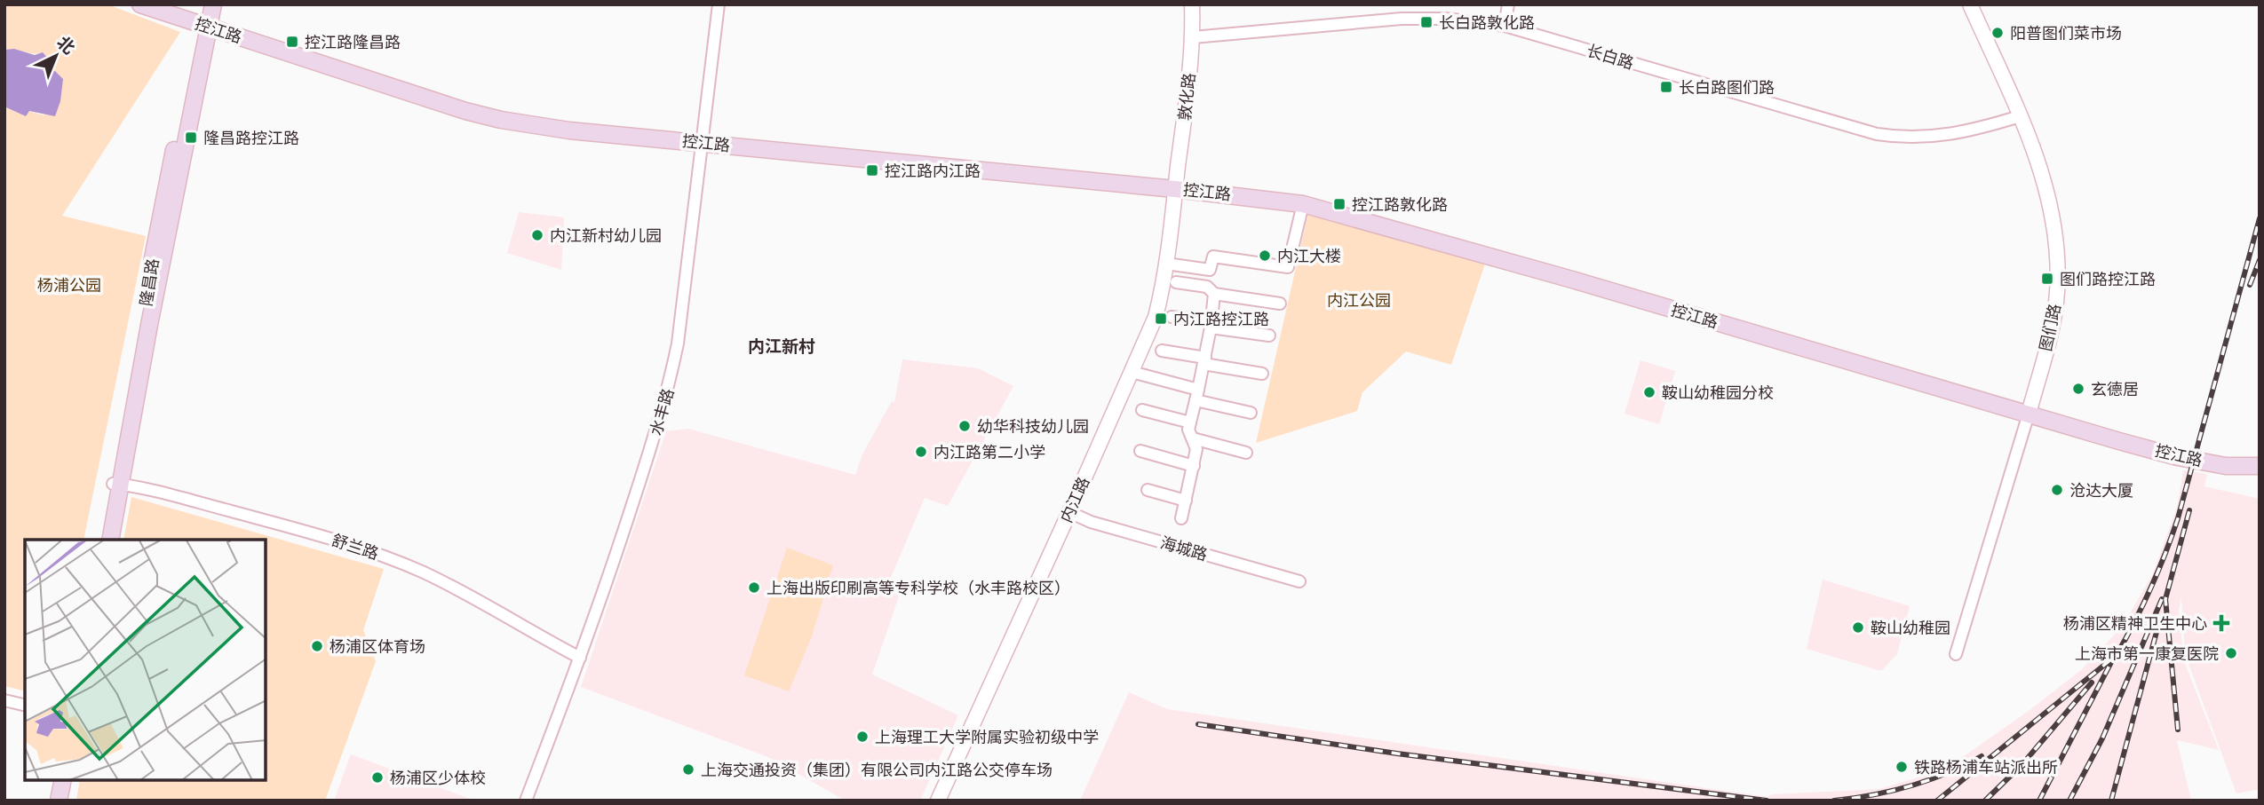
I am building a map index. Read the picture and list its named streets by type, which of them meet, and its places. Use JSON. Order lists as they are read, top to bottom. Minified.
{"streets":{"main road":["控江路","隆昌路"],"street":["长白路","敦化路","图们路","水丰路","内江路","舒兰路","海城路"]},"crossings":[["控江路","敦化路"],["控江路","隆昌路"],["控江路","图们路"],["控江路","水丰路"],["控江路","内江路"],["长白路","敦化路"],["长白路","图们路"],["敦化路","内江路"],["隆昌路","舒兰路"],["水丰路","舒兰路"],["内江路","海城路"]],"districts":["内江新村"],"parks":["杨浦公园","内江公园"],"places":{"transit":["长白路敦化路","控江路隆昌路","长白路图们路","隆昌路控江路","控江路内江路","控江路敦化路","图们路控江路","内江路控江路"],"other":["阳普图们菜市场","内江新村幼儿园","内江大楼","玄德居","鞍山幼稚园分校","幼华科技幼儿园","内江路第二小学","沧达大厦","上海出版印刷高等专科学校（水丰路校区）","鞍山幼稚园","杨浦区体育场","上海市第一康复医院","上海理工大学附属实验初级中学","铁路杨浦车站派出所","上海交通投资（集团）有限公司内江路公交停车场","杨浦区少体校"],"health":["杨浦区精神卫生中心"]},"north":"top right"}
